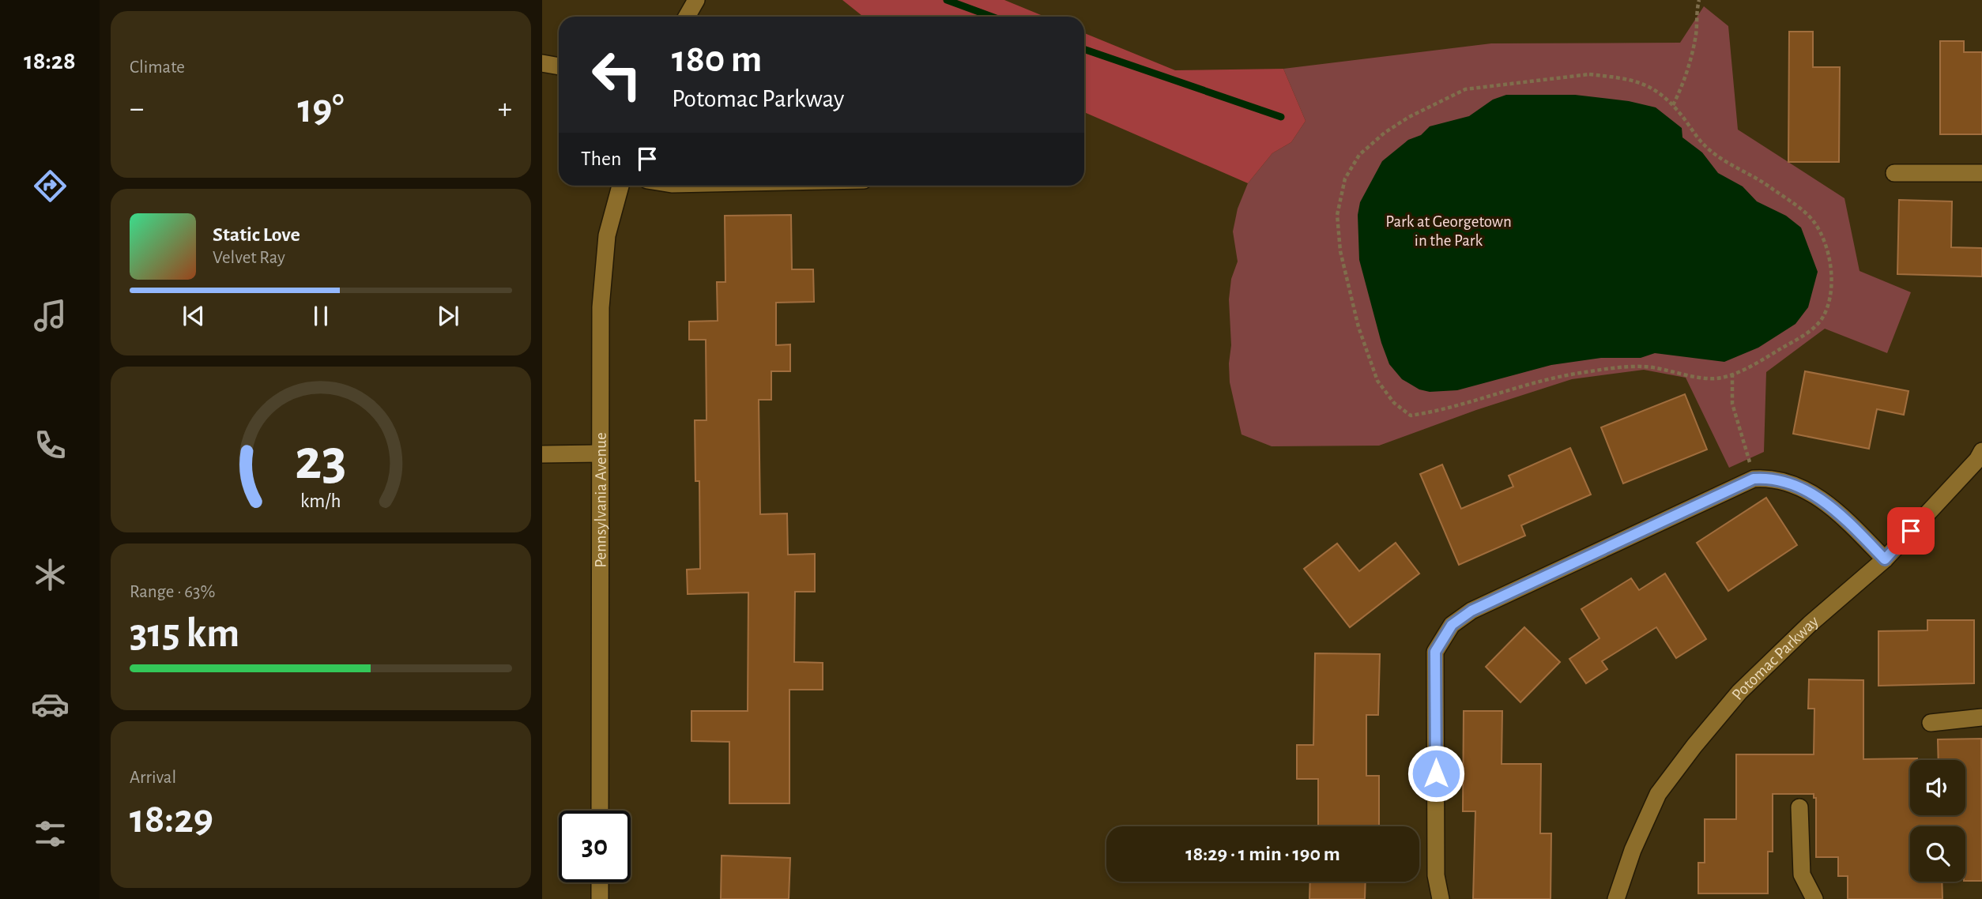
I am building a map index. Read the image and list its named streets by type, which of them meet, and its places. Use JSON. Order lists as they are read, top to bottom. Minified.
{"streets":{"street":["Pennsylvania Avenue","Potomac Parkway"]},"parks":["Park at Georgetown in the Park"],"page":{"tabs":"18:28","tile":["Climate",["Range · 63%","315 km"],["Arrival","18:29"]],"turn":["180 m","Potomac Parkway"],"heat":["−","19°","+"],"then":"Then","song":["Static Love","Velvet Ray"],"limit":"30","trip":"18:29 · 1 min · 190 m","gauge":["23","km/h"]}}
